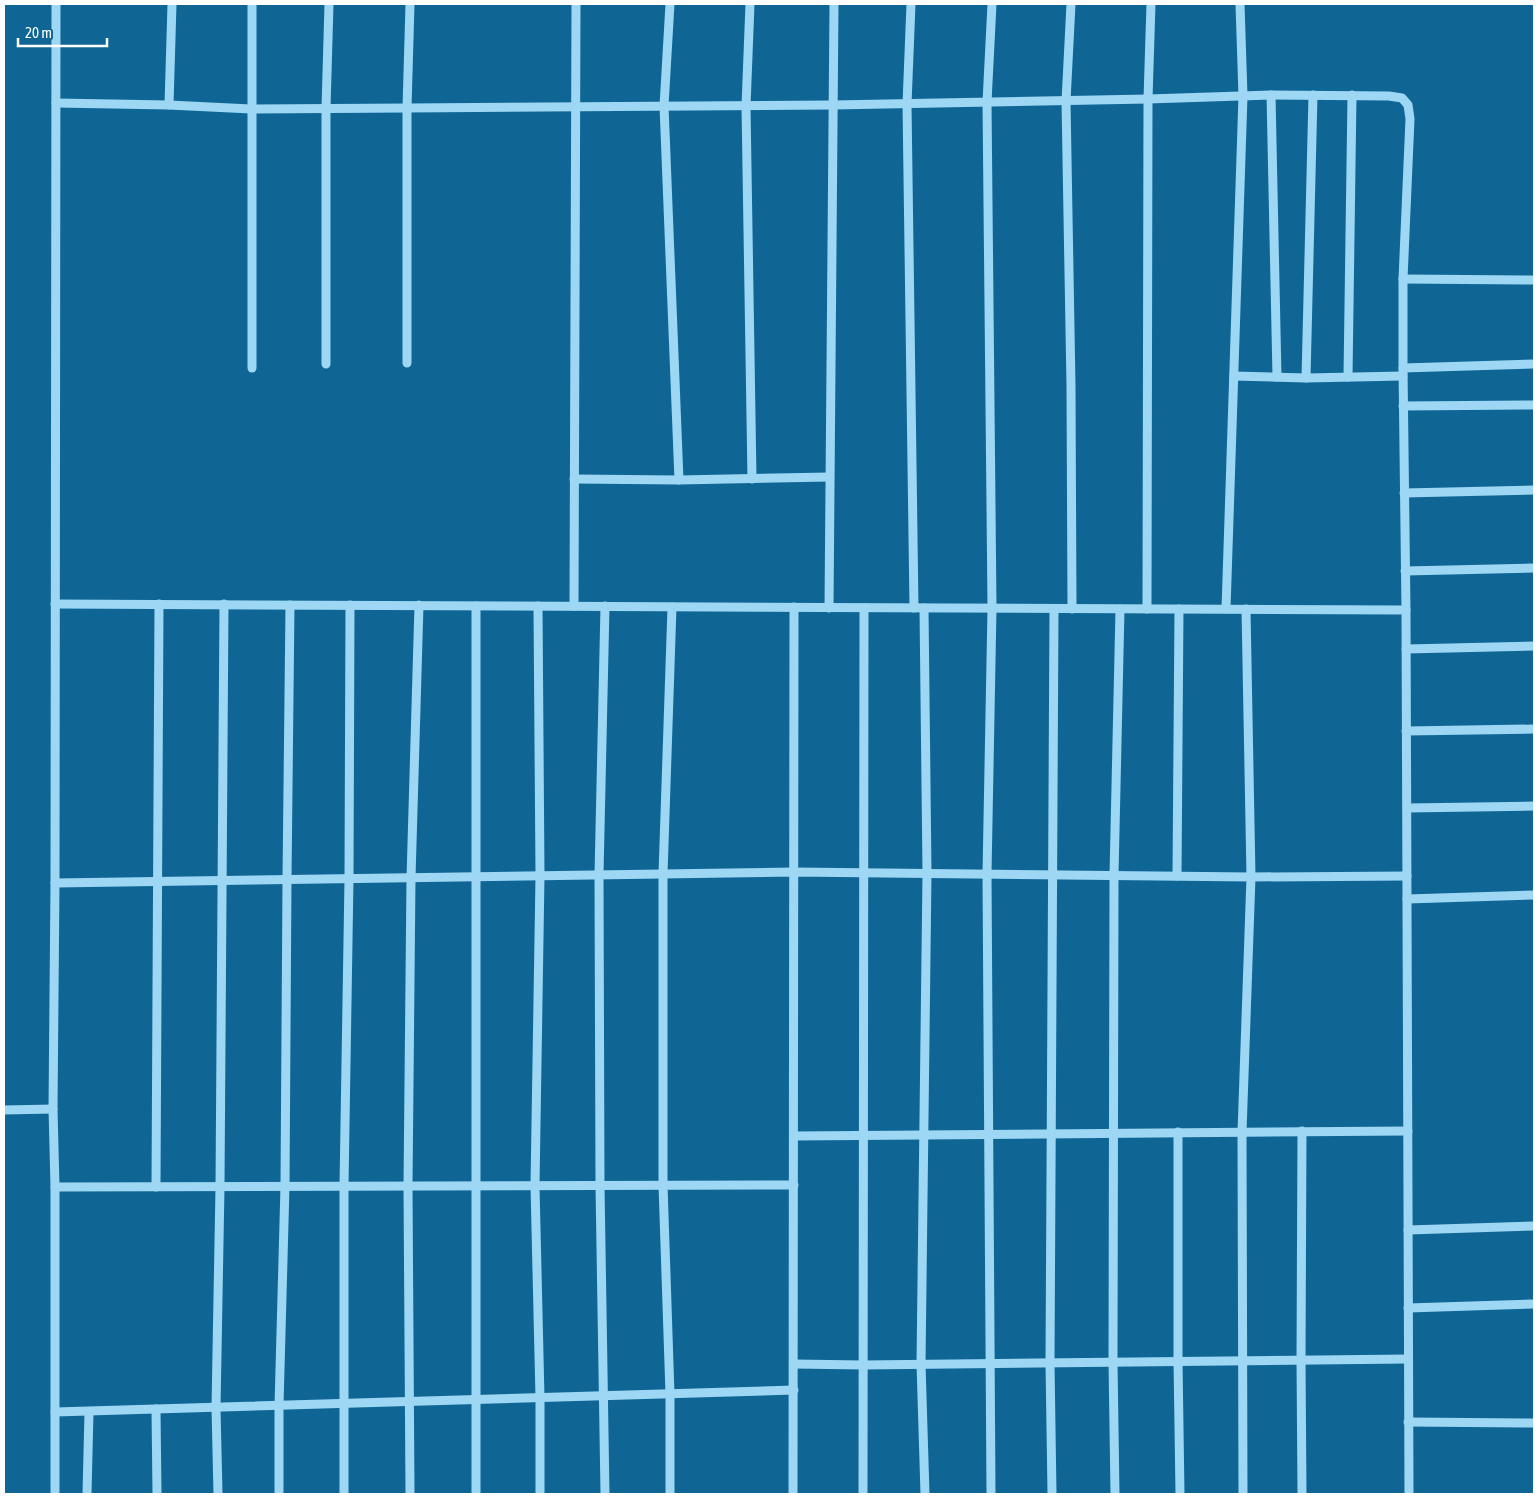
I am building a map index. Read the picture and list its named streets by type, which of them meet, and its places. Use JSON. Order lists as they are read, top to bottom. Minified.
{"scale_bar":"20 m"}
